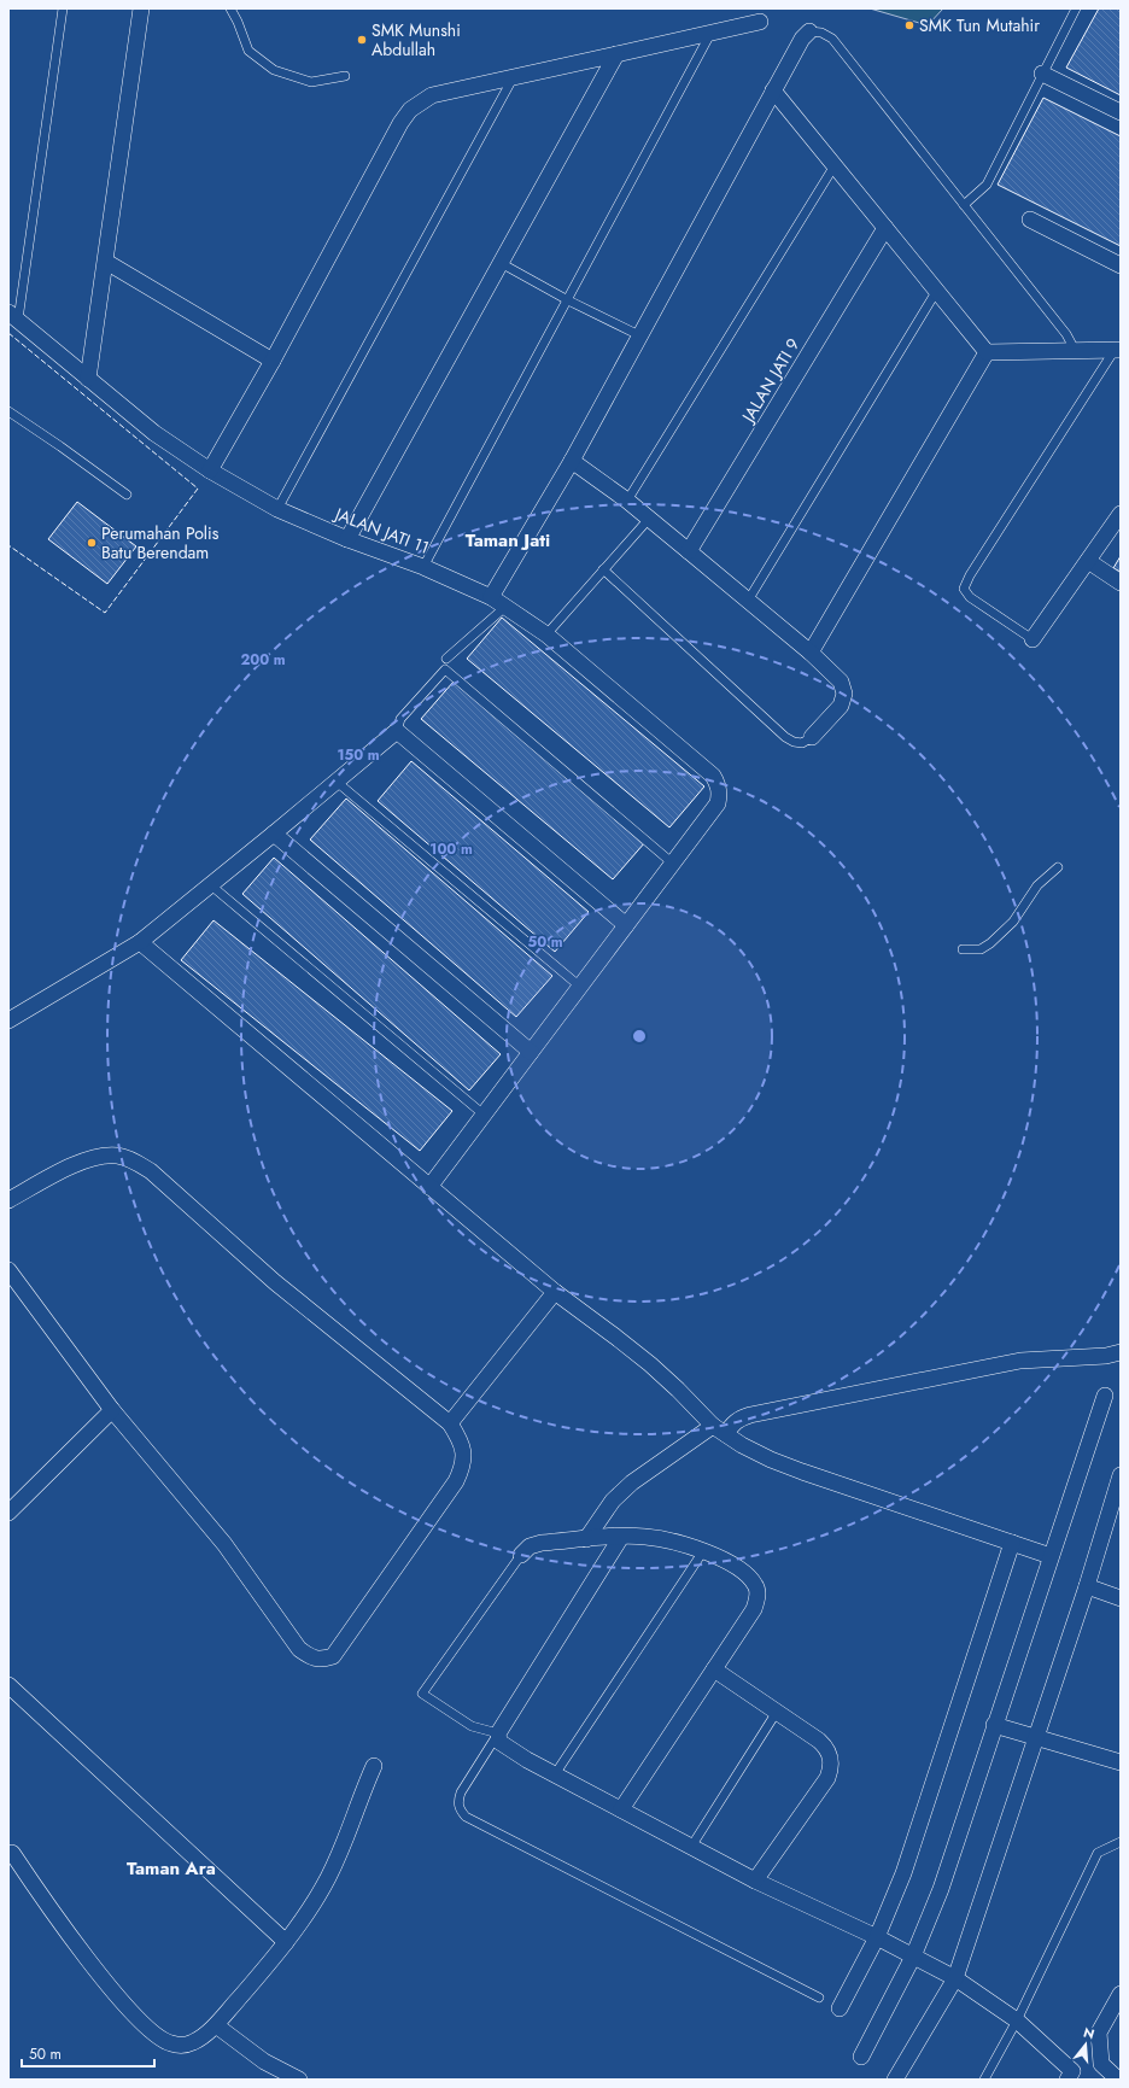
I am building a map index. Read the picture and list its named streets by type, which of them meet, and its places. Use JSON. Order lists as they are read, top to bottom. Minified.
{"streets":{"street":["JALAN JATI 9","JALAN JATI 11"]},"districts":["Taman Jati","Taman Ara"],"places":["SMK Tun Mutahir","SMK Munshi Abdullah","Perumahan Polis Batu Berendam"],"scale_bar":"50 m","north":"top","rings":["200 m","150 m","100 m","50 m"]}
